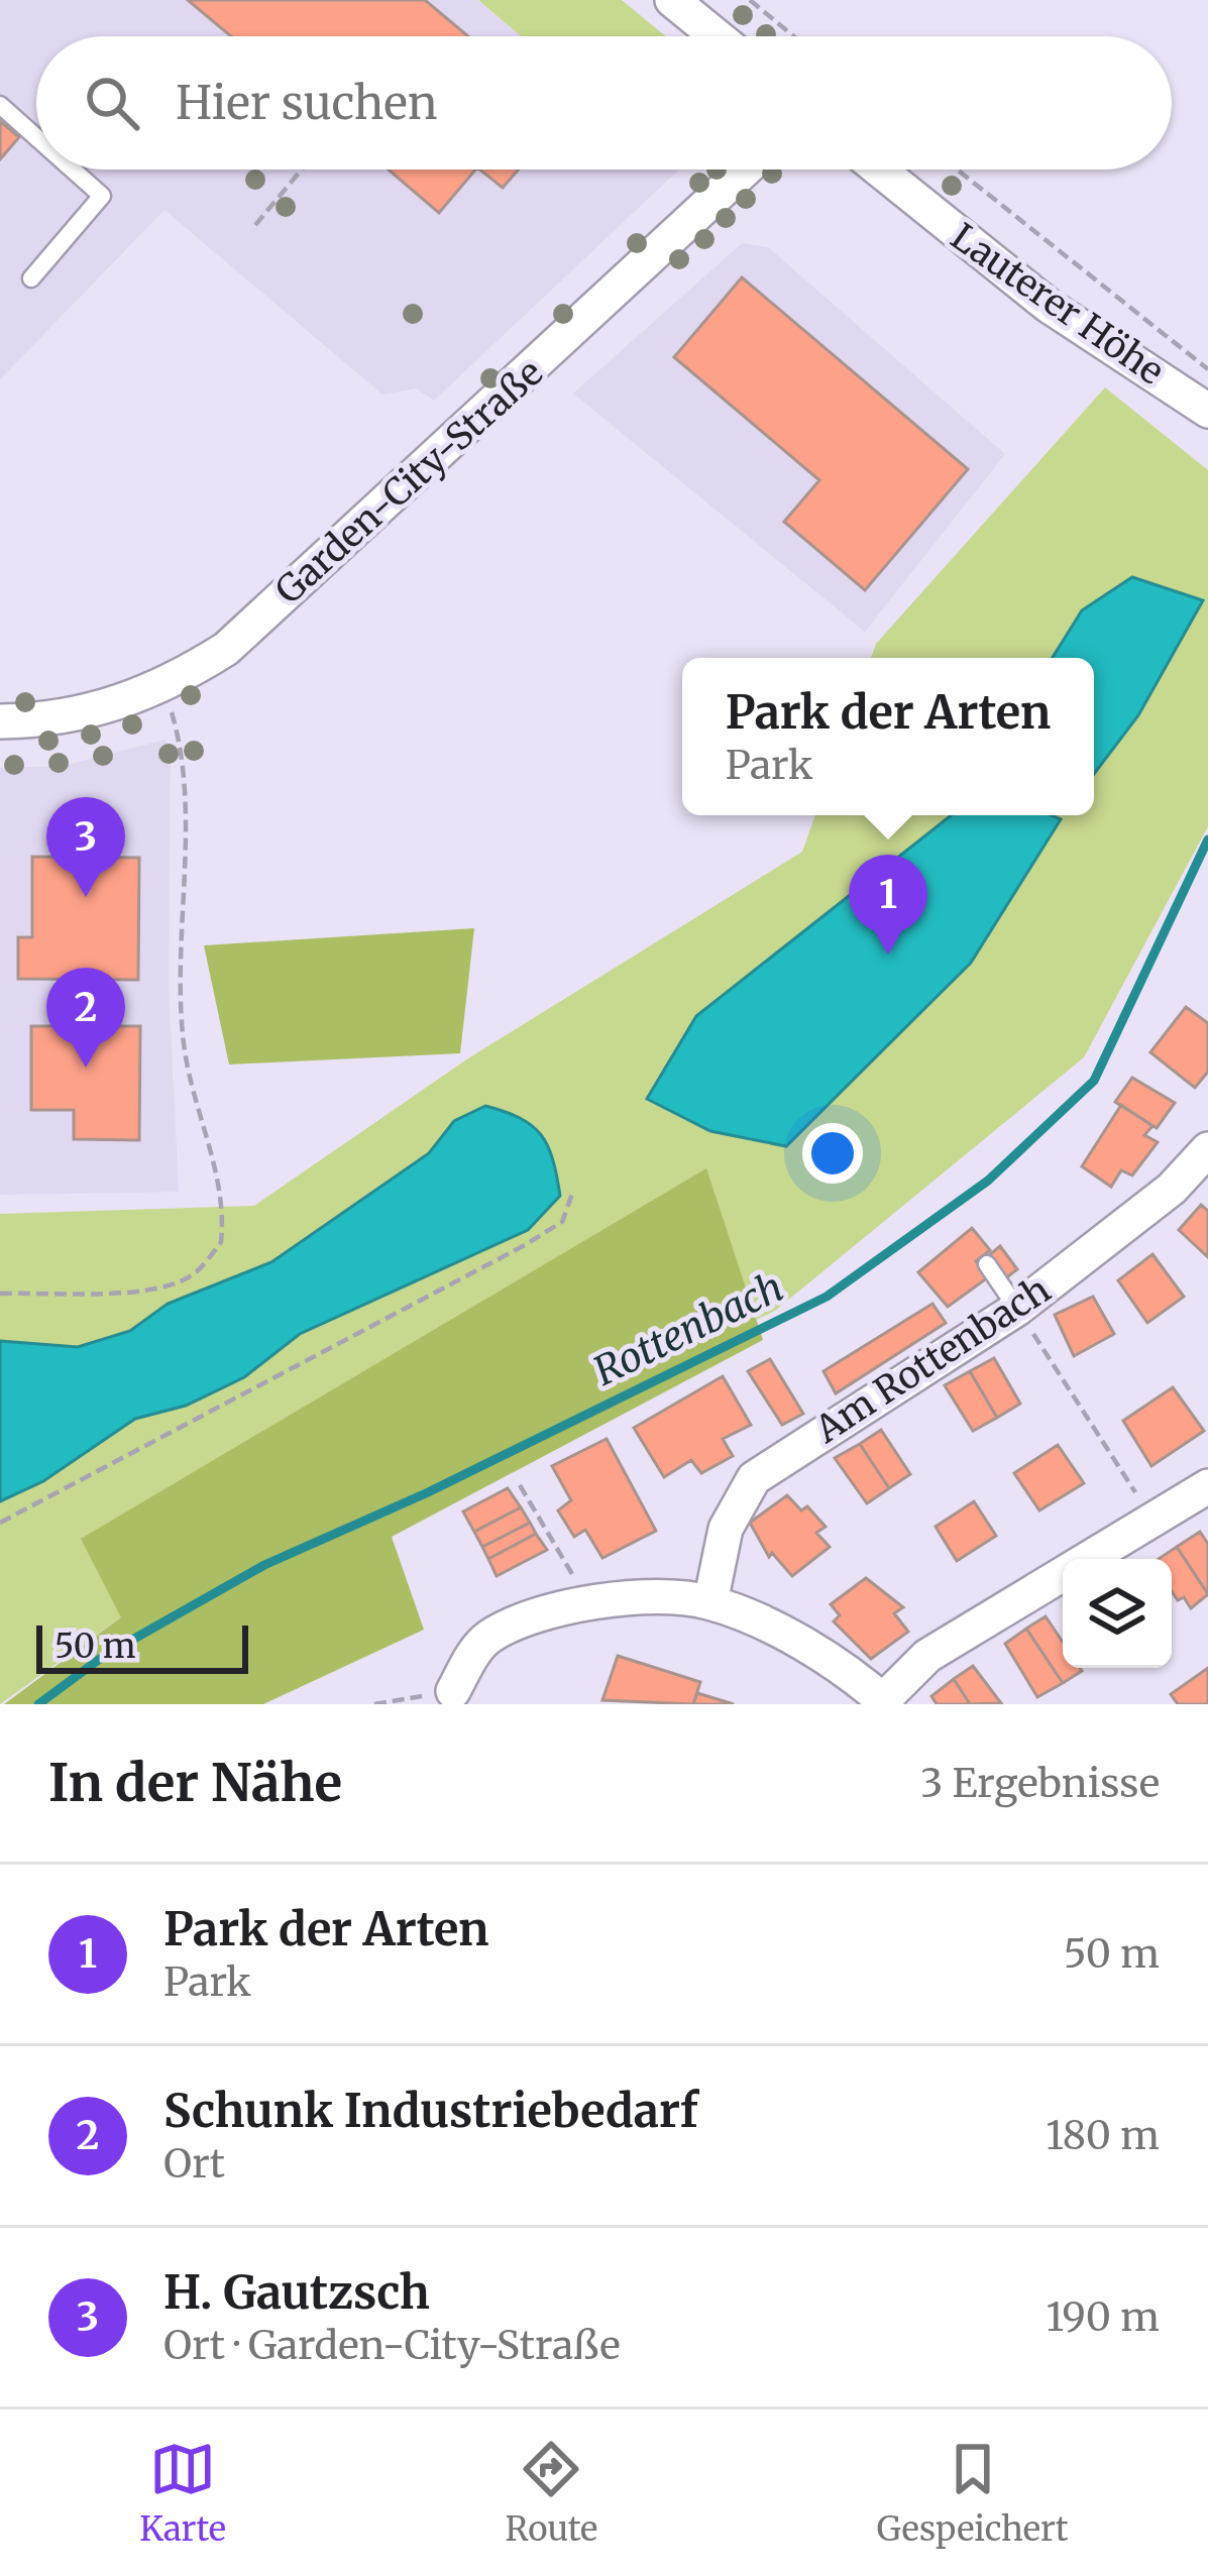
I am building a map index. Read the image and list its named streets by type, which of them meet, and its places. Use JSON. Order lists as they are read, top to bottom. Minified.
{"streets":{"street":["Lauterer Höhe","Garden-City-Straße","Am Rottenbach"]},"water":["Rottenbach"],"scale_bar":"50 m","page":{"search":"Hier suchen","popup":["Park der Arten","Park"],"pins":["3","1","2"],"scale":"50 m","heading":["In der Nähe","3 Ergebnisse"],"list":[{"mark":"1","name":"Park der Arten","note":"Park","value":"50 m"},{"mark":"2","name":"Schunk Industriebedarf","note":"Ort","value":"180 m"},{"mark":"3","name":"H. Gautzsch","note":"Ort · Garden-City-Straße","value":"190 m"}],"nav":["Karte","Route","Gespeichert"]}}
